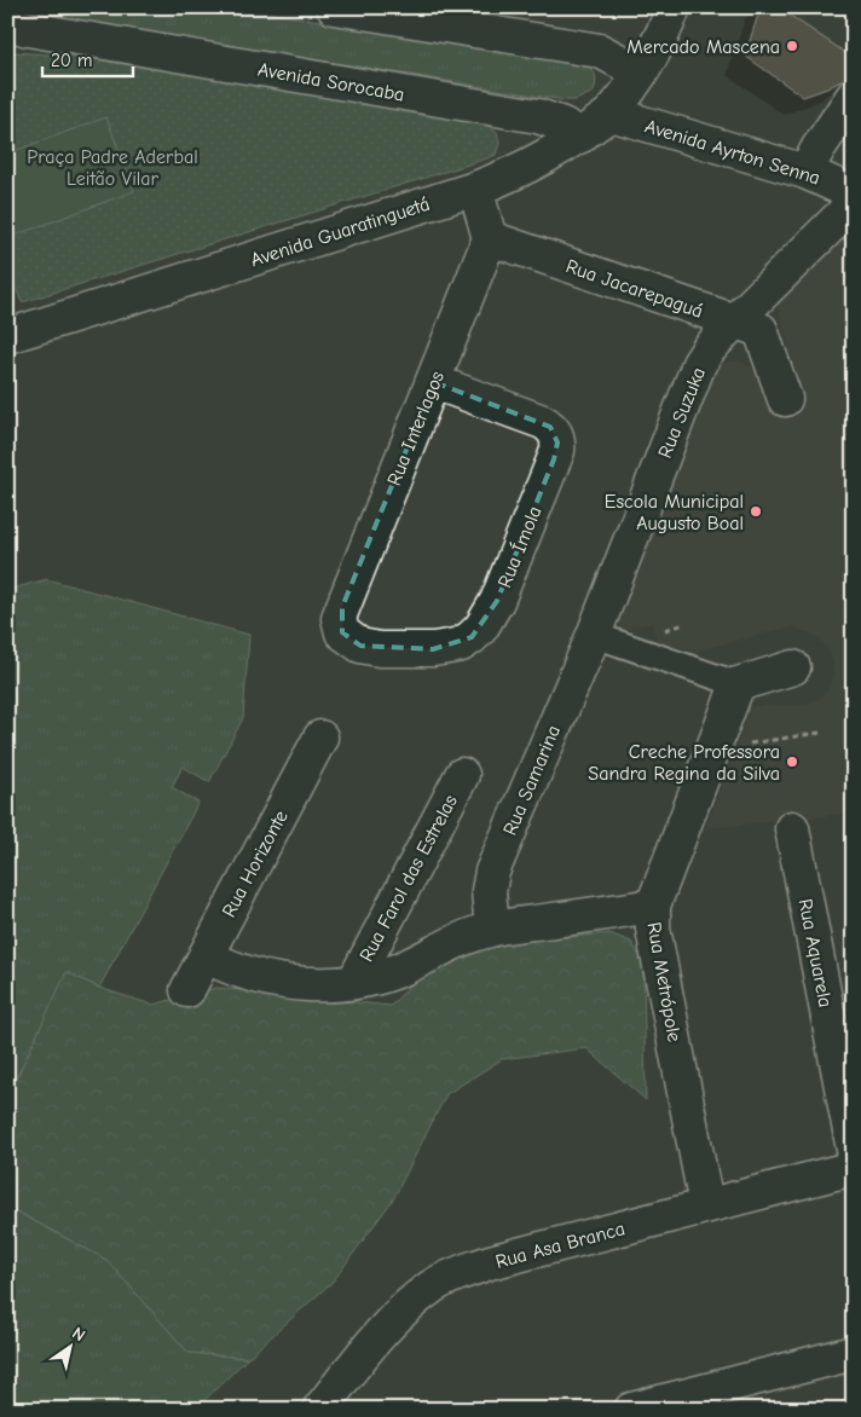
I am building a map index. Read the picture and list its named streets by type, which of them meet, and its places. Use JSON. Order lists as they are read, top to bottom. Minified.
{"streets":{"street":["Avenida Sorocaba","Avenida Ayrton Senna","Avenida Guaratinguetá","Rua Jacarepaguá","Rua Suzuka","Rua Interlagos","Rua Ímola","Rua Samarina","Rua Horizonte","Rua Farol das Estrelas","Rua Aquarela","Rua Metrópole","Rua Asa Branca"]},"crossings":[["Avenida Sorocaba","Avenida Guaratinguetá"],["Avenida Ayrton Senna","Avenida Guaratinguetá"],["Rua Jacarepaguá","Rua Suzuka"],["Rua Jacarepaguá","Rua Interlagos"],["Rua Suzuka","Rua Samarina"],["Rua Interlagos","Rua Ímola"],["Rua Metrópole","Rua Asa Branca"]],"parks":["Praça Padre Aderbal Leitão Vilar"],"places":["Mercado Mascena","Escola Municipal Augusto Boal","Creche Professora Sandra Regina da Silva"],"scale_bar":"20 m","north":"top right"}
